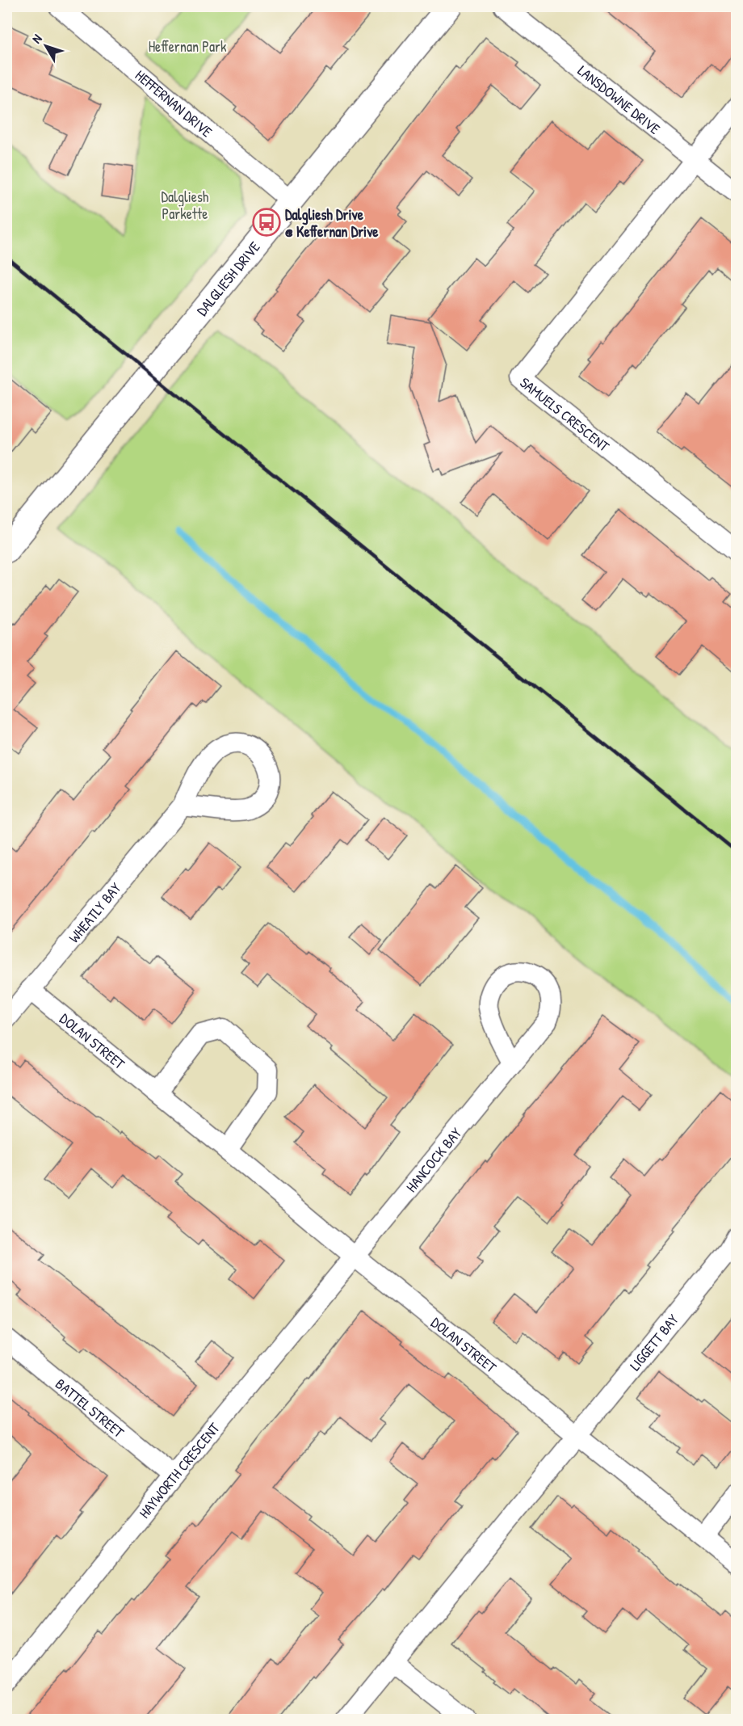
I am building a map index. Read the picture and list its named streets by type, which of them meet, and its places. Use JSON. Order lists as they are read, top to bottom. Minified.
{"streets":{"street":["LANSDOWNE DRIVE","HEFFERNAN DRIVE","DALGLIESH DRIVE","SAMUELS CRESCENT","WHEATLY BAY","DOLAN STREET","HANCOCK BAY","LIGGETT BAY","BATTEL STREET","HAYWORTH CRESCENT"]},"crossings":[["LANSDOWNE DRIVE","SAMUELS CRESCENT"],["HEFFERNAN DRIVE","DALGLIESH DRIVE"],["WHEATLY BAY","DOLAN STREET"],["DOLAN STREET","HANCOCK BAY"],["DOLAN STREET","LIGGETT BAY"],["DOLAN STREET","HAYWORTH CRESCENT"],["HANCOCK BAY","HAYWORTH CRESCENT"],["BATTEL STREET","HAYWORTH CRESCENT"]],"parks":["Heffernan Park","Dalgliesh Parkette"],"places":{"bus stop":["Dalgliesh Drive @ Keffernan Drive"]},"north":"top left"}
